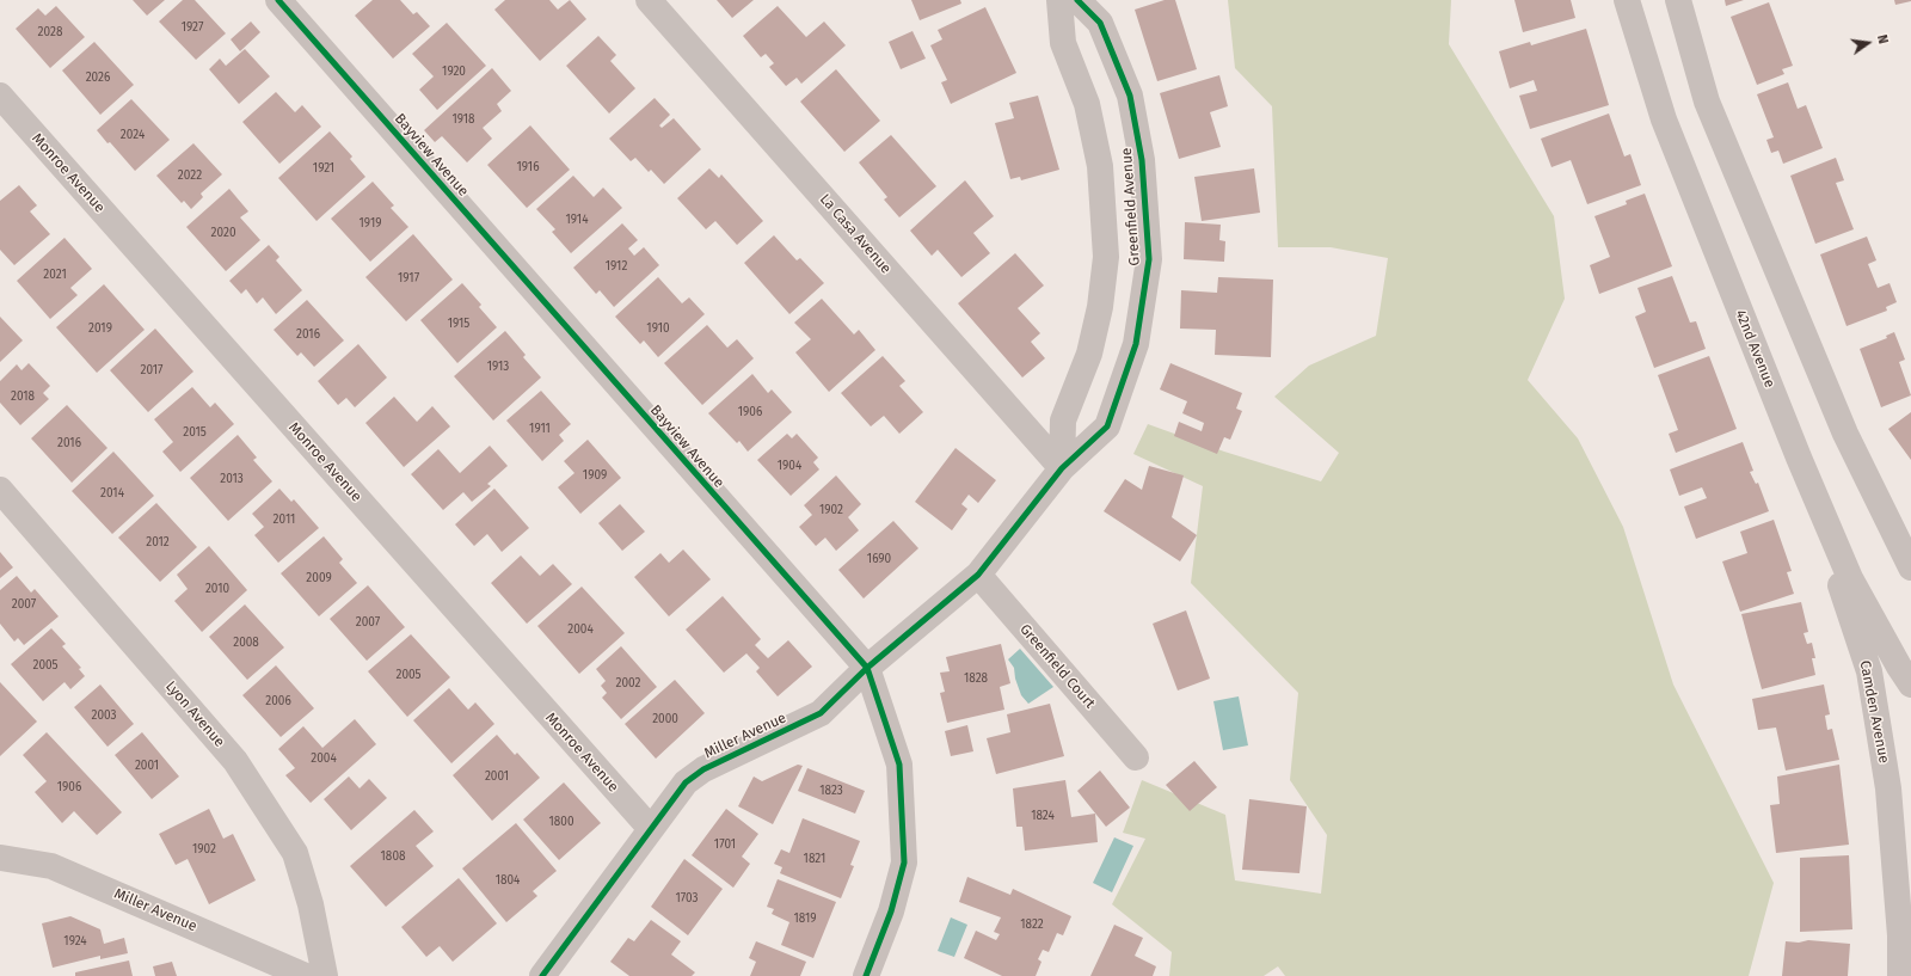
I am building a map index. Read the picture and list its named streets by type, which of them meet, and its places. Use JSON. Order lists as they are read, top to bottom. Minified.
{"streets":{"street":["Bayview Avenue","Monroe Avenue","Greenfield Avenue","La Casa Avenue","42nd Avenue","Greenfield Court","Camden Avenue","Lyon Avenue","Miller Avenue"]},"crossings":[["Bayview Avenue","Miller Avenue"],["Monroe Avenue","Miller Avenue"],["Greenfield Avenue","La Casa Avenue"],["Greenfield Avenue","Greenfield Court"],["Greenfield Avenue","Miller Avenue"],["42nd Avenue","Camden Avenue"],["Greenfield Court","Miller Avenue"]],"house_numbers":["1927","2028","1920","2026","1918","2024","1916","1921","2022","1914","1919","2020","1912","2021","1917","1915","2019","1910","2016","1913","2017","2018","1906","1911","2015","2016","1904","1909","2013","2014","1902","2011","2012","1690","2009","2010","2007","2007","2004","2008","2005","2005","1828","2002","2006","2003","2000","2004","2001","2001","1906","1823","1824","1800","1701","1902","1808","1821","1804","1703","1819","1822","1924"],"north":"right"}
